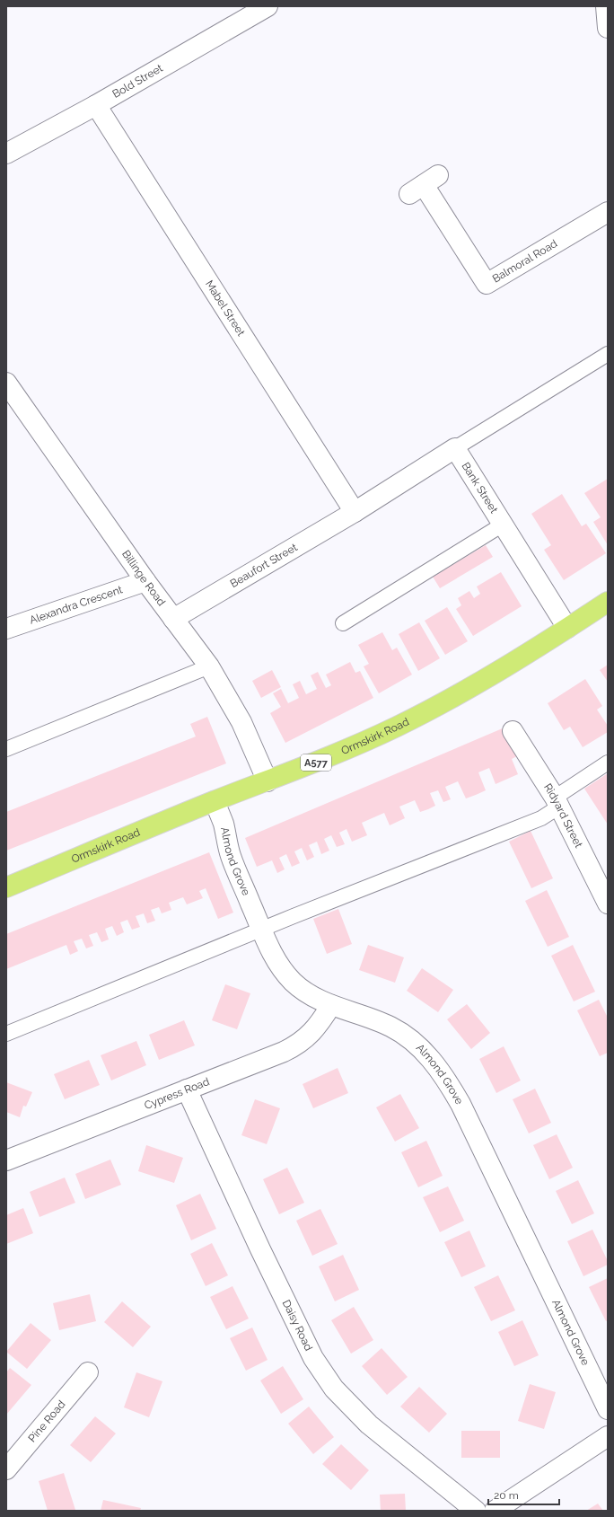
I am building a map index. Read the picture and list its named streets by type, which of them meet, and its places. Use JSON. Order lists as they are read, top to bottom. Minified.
{"streets":{"highway":["Ormskirk Road","A577"],"street":["Bold Street","Balmoral Road","Mabel Street","Bank Street","Beaufort Street","Billinge Road","Alexandra Crescent","Ridyard Street","Almond Grove","Cypress Road","Daisy Road","Pine Road"]},"crossings":[["Bold Street","Mabel Street"],["Mabel Street","Beaufort Street"],["Bank Street","Ormskirk Road"],["Beaufort Street","Billinge Road"],["Billinge Road","Alexandra Crescent"],["Billinge Road","Ormskirk Road"],["Ormskirk Road","Almond Grove"],["Almond Grove","Cypress Road"],["Cypress Road","Daisy Road"]],"scale_bar":"20 m"}
